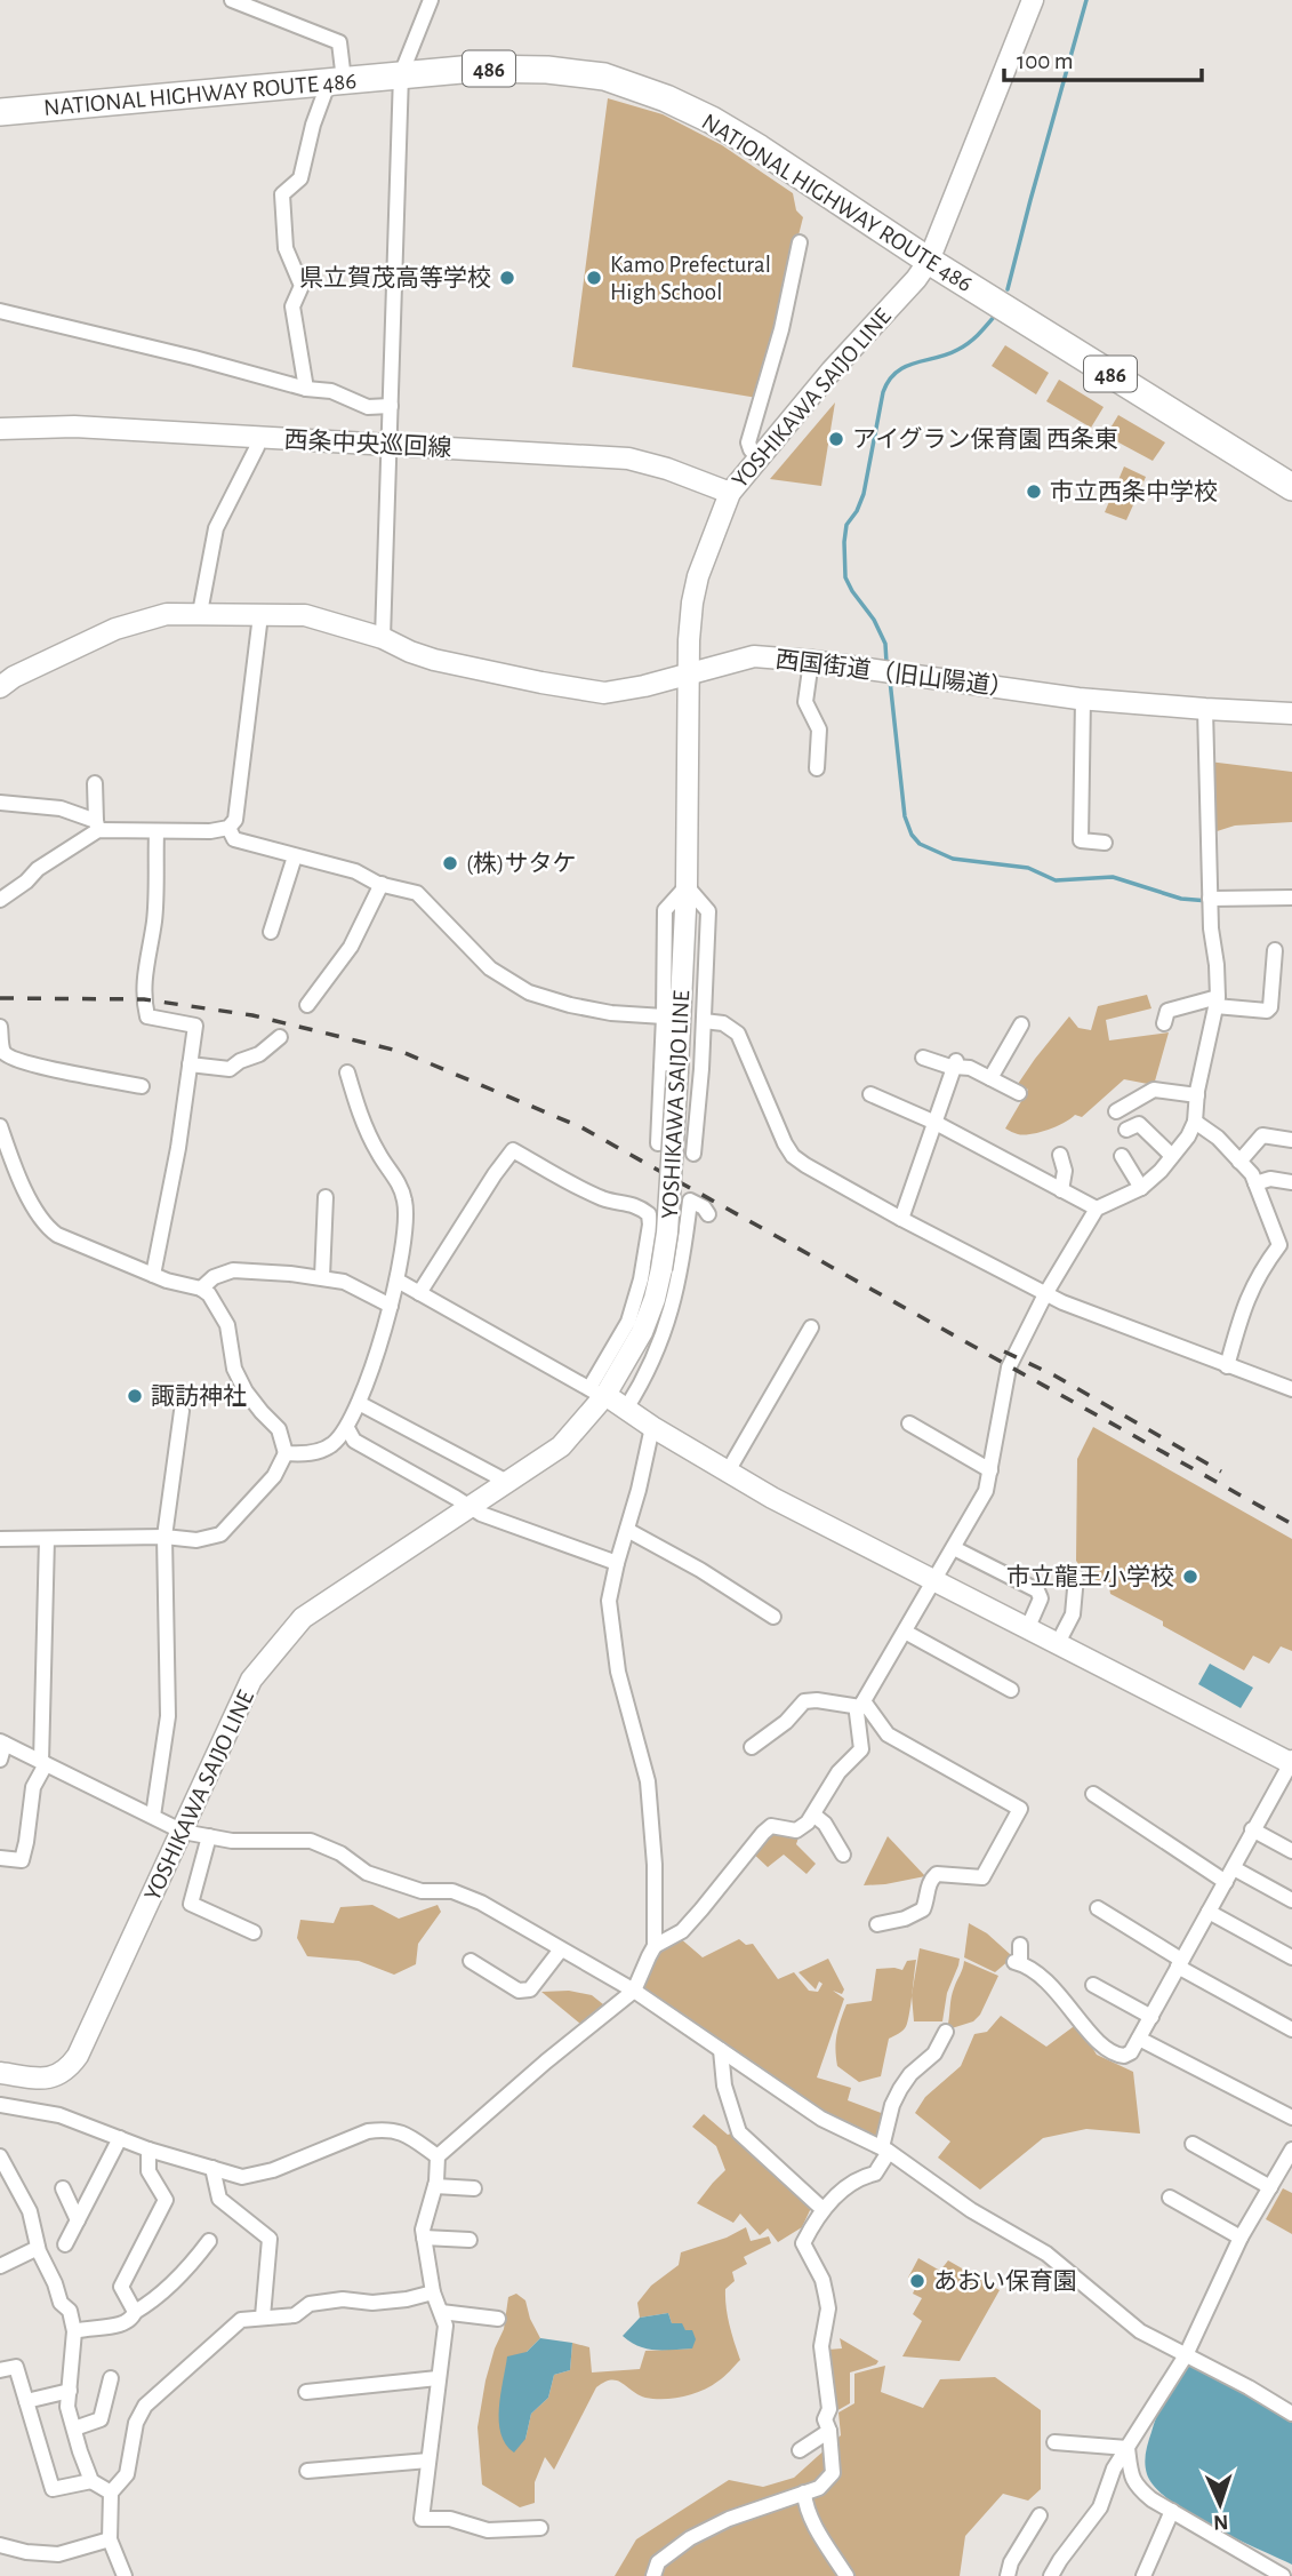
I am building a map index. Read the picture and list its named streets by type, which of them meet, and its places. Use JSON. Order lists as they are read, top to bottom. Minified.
{"streets":{"highway":["486","NATIONAL HIGHWAY ROUTE 486"],"street":["YOSHIKAWA SAIJO LINE","西条中央巡回線","西国街道（旧山陽道）"]},"crossings":[["NATIONAL HIGHWAY ROUTE 486","YOSHIKAWA SAIJO LINE"],["YOSHIKAWA SAIJO LINE","西条中央巡回線"],["YOSHIKAWA SAIJO LINE","西国街道（旧山陽道）"]],"places":["県立賀茂高等学校","Kamo Prefectural High School","アイグラン保育園 西条東","市立西条中学校","(株)サタケ","諏訪神社","市立龍王小学校","あおい保育園"],"scale_bar":"100 m","north":"bottom"}
